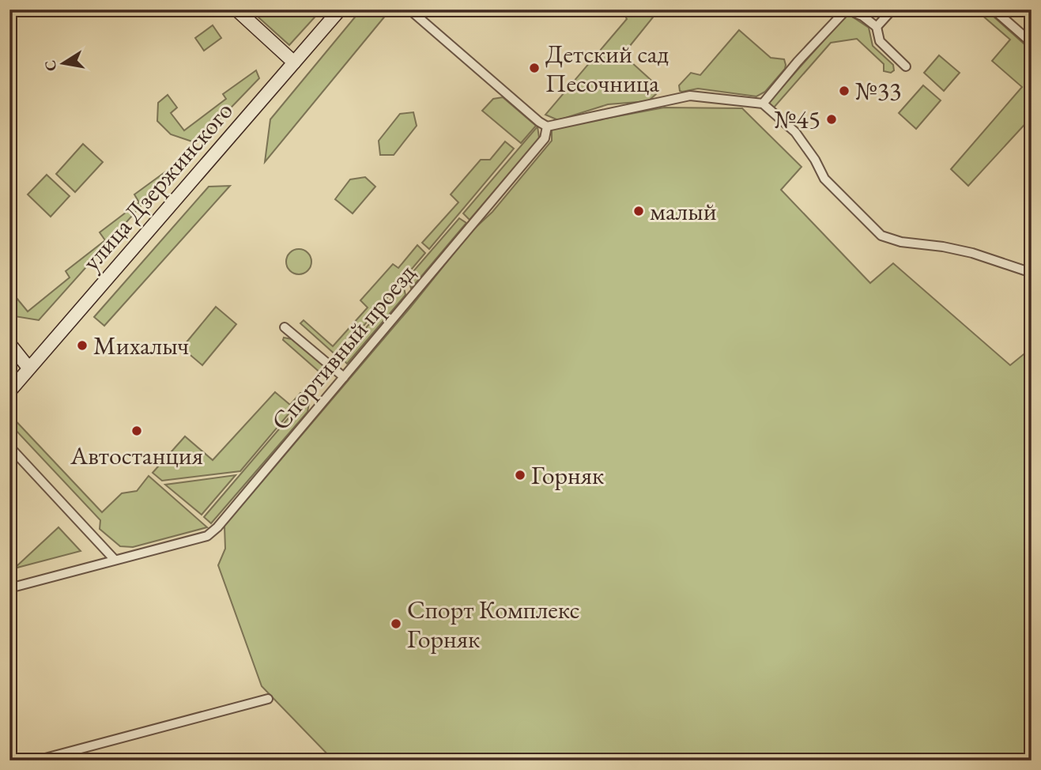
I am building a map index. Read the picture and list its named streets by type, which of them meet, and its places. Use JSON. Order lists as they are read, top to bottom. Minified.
{"streets":{"main road":["улица Дзержинского"],"street":["Спортивный проезд"]},"places":["Детский сад Песочница","№33","№45","малый","Михалыч","Автостанция","Горняк","Спорт Комплекс Горняк"],"north":"left"}
